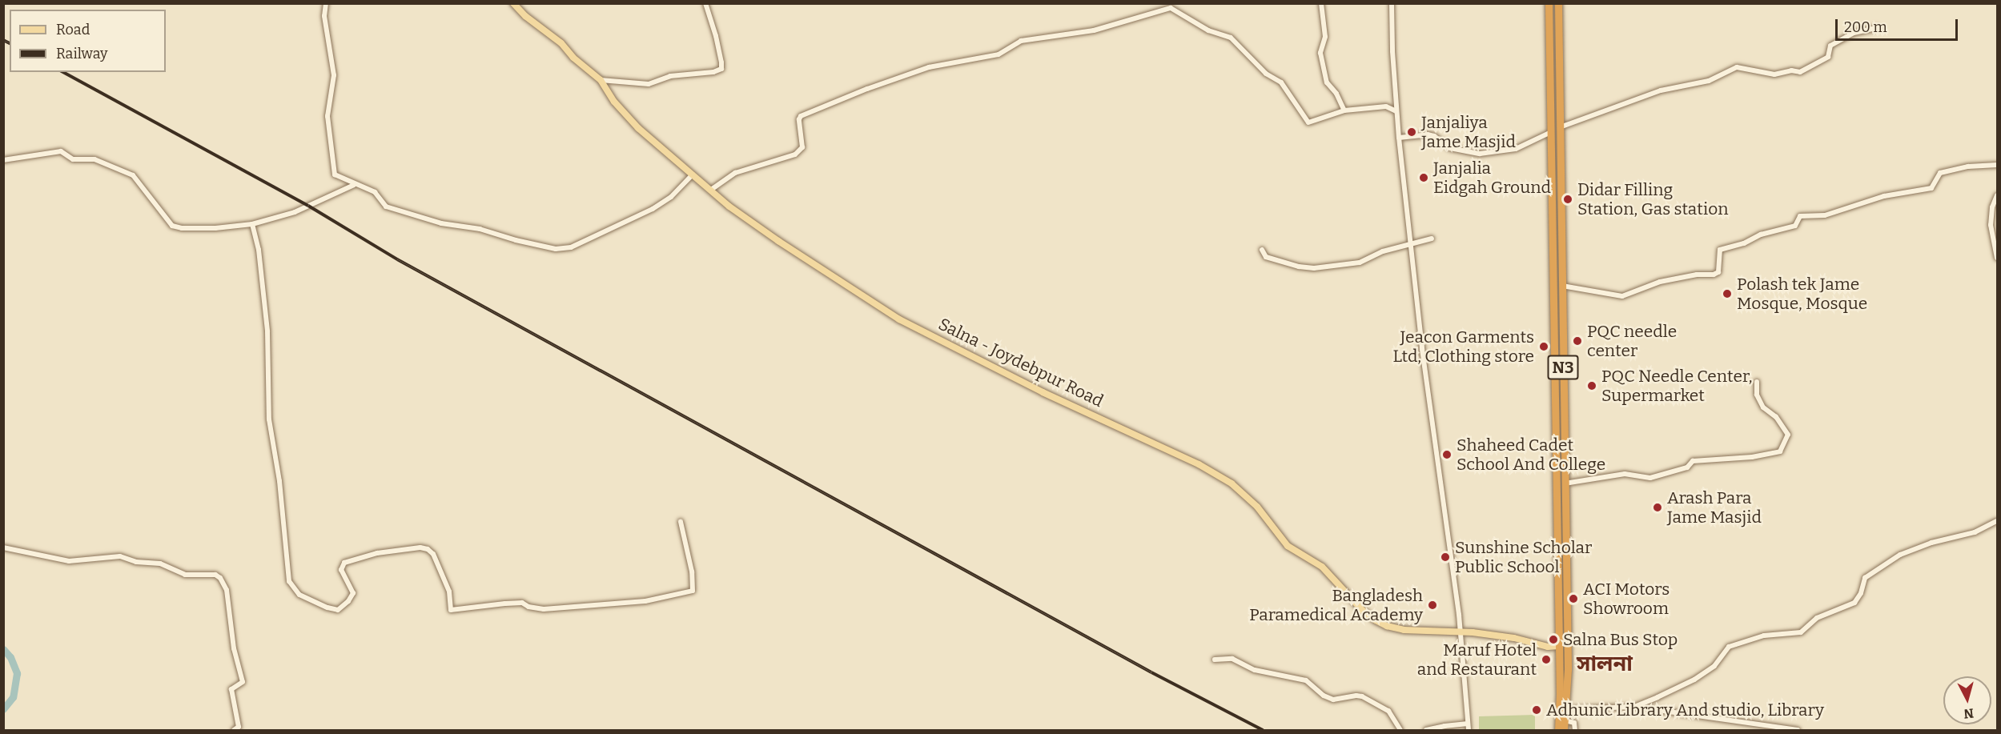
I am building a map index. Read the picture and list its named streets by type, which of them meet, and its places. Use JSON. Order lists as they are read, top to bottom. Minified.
{"streets":{"highway":["N3"],"main road":["Salna - Joydebpur Road"]},"crossings":[["Salna - Joydebpur Road","N3"]],"districts":["সালনা"],"places":["Janjaliya Jame Masjid","Janjalia Eidgah Ground","Didar Filling Station, Gas station","Polash tek Jame Mosque, Mosque","PQC needle center","Jeacon Garments Ltd, Clothing store","PQC Needle Center, Supermarket","Shaheed Cadet School And College","Arash Para Jame Masjid","Sunshine Scholar Public School","ACI Motors Showroom","Bangladesh Paramedical Academy","Salna Bus Stop","Maruf Hotel and Restaurant","Adhunic Library And studio, Library"],"legend":["Road","Railway"],"scale_bar":"200 m","north":"bottom"}
